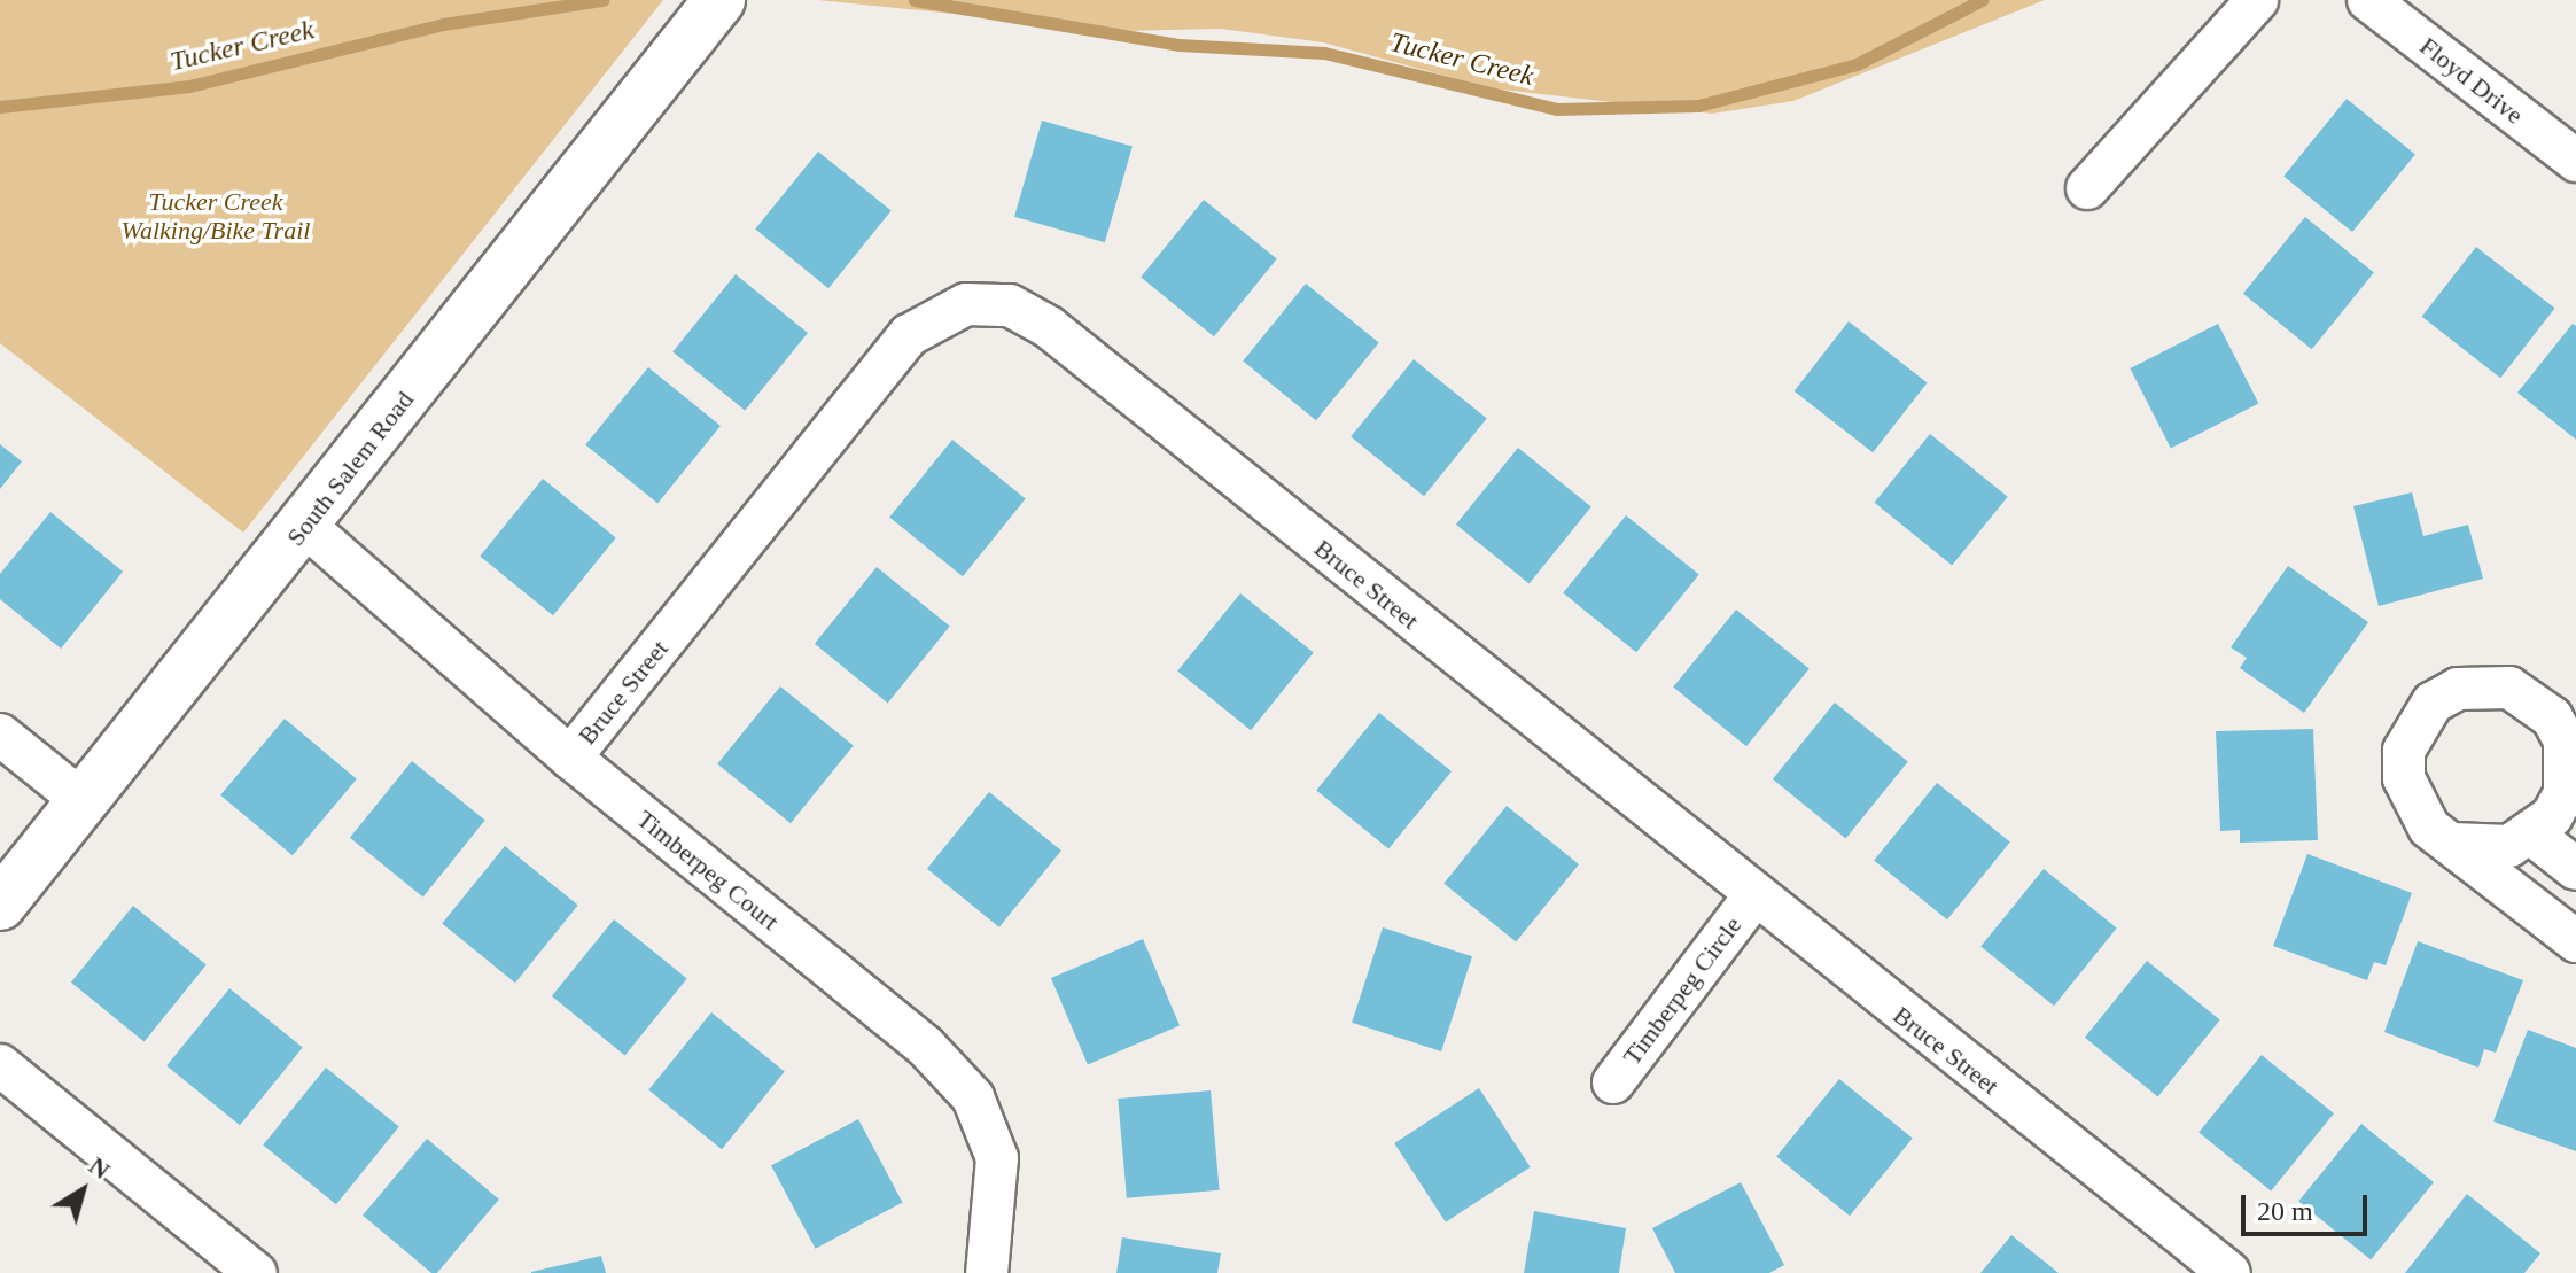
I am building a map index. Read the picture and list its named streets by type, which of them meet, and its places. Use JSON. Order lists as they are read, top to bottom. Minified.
{"streets":{"main road":["South Salem Road"],"street":["Floyd Drive","Bruce Street","Timberpeg Court","Timberpeg Circle"]},"crossings":[["South Salem Road","Timberpeg Court"],["Bruce Street","Timberpeg Court"],["Bruce Street","Timberpeg Circle"]],"water":["Tucker Creek"],"parks":["Tucker Creek Walking/Bike Trail"],"scale_bar":"20 m","north":"top right"}
